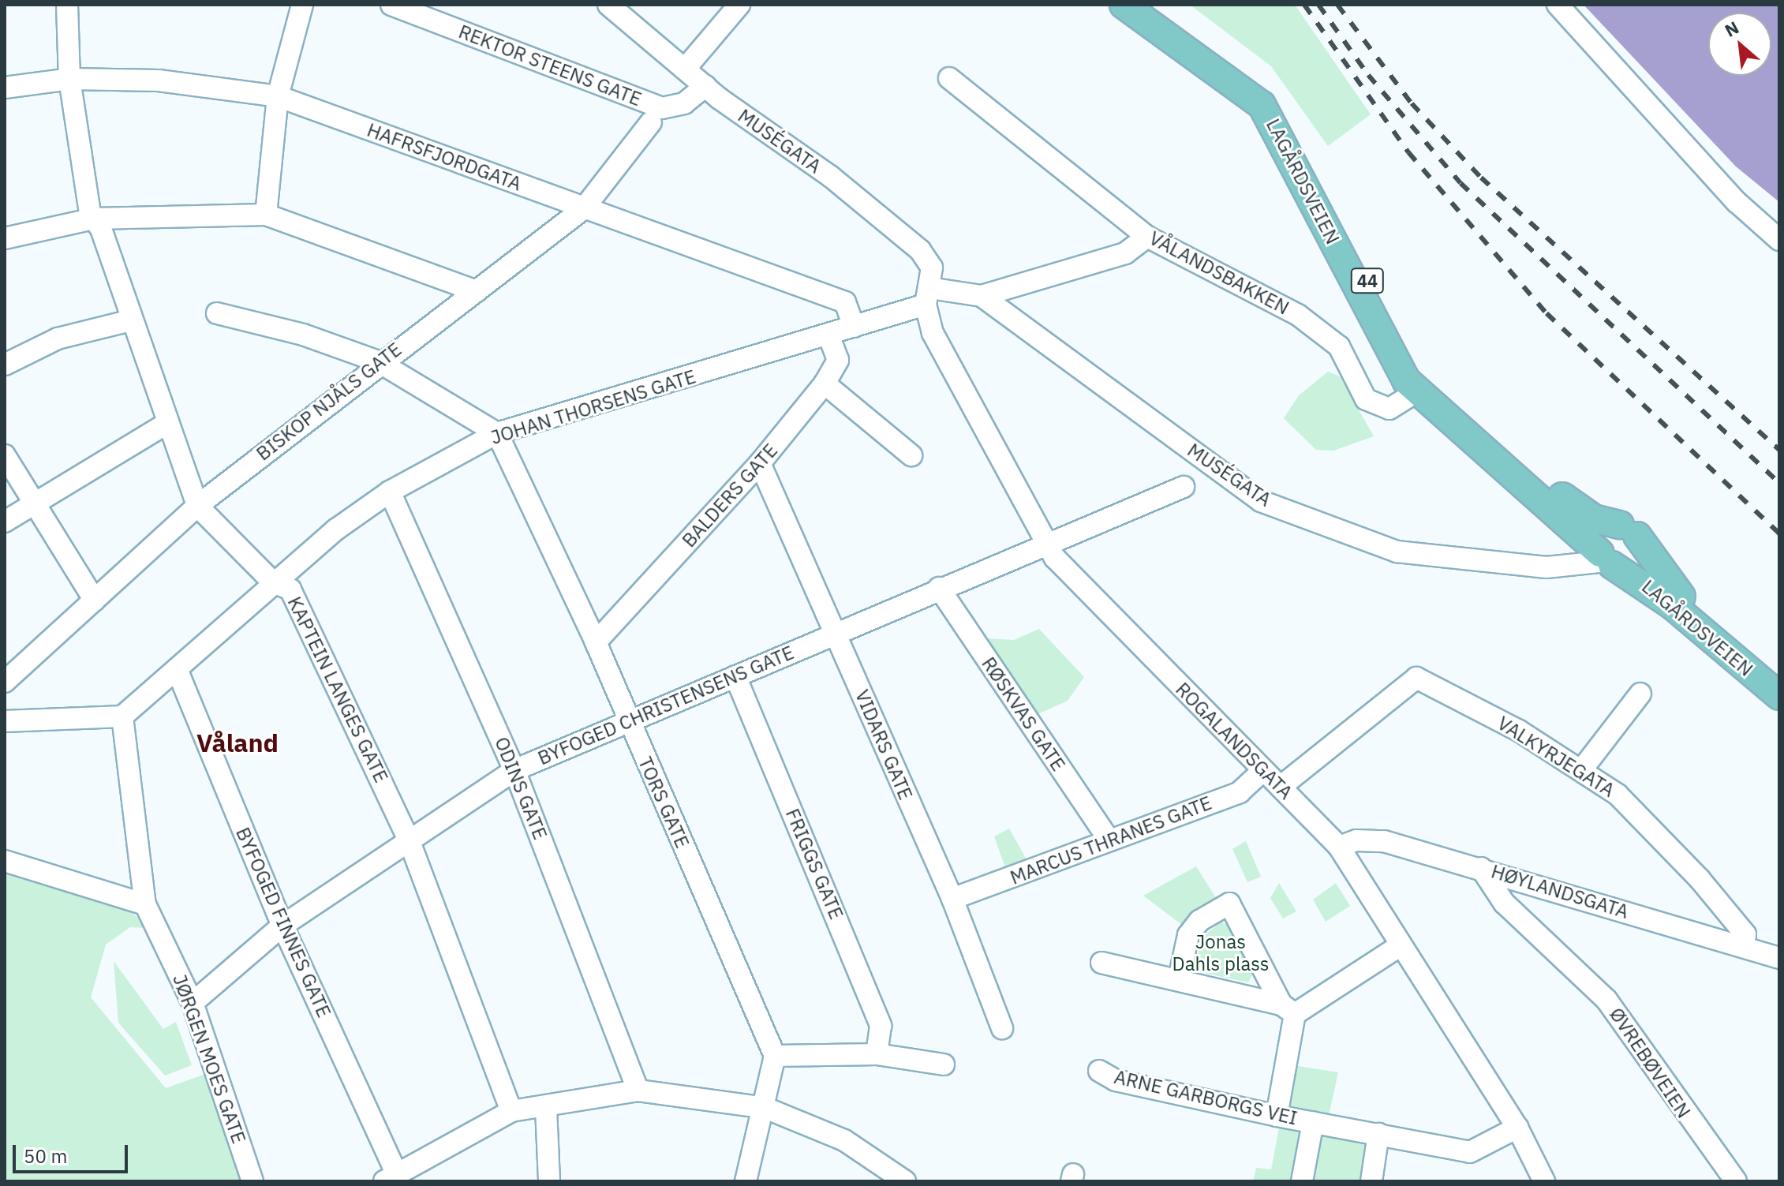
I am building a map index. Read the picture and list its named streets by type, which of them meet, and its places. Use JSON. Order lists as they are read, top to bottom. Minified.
{"streets":{"main road":["LAGÅRDSVEIEN","44"],"street":["REKTOR STEENS GATE","MUSÉGATA","HAFRSFJORDGATA","VÅLANDSBAKKEN","BISKOP NJÅLS GATE","JOHAN THORSENS GATE","BALDERS GATE","KAPTEIN LANGES GATE","BYFOGED CHRISTENSENS GATE","RØSKVAS GATE","ROGALANDSGATA","VIDARS GATE","VALKYRJEGATA","ODINS GATE","TORS GATE","MARCUS THRANES GATE","FRIGGS GATE","HØYLANDSGATA","BYFOGED FINNES GATE","JØRGEN MOES GATE","ØVREBØVEIEN","ARNE GARBORGS VEI"]},"crossings":[["REKTOR STEENS GATE","MUSÉGATA"],["MUSÉGATA","LAGÅRDSVEIEN"],["MUSÉGATA","JOHAN THORSENS GATE"],["MUSÉGATA","ROGALANDSGATA"],["HAFRSFJORDGATA","BISKOP NJÅLS GATE"],["HAFRSFJORDGATA","JOHAN THORSENS GATE"],["HAFRSFJORDGATA","KAPTEIN LANGES GATE"],["LAGÅRDSVEIEN","VÅLANDSBAKKEN"],["BISKOP NJÅLS GATE","KAPTEIN LANGES GATE"],["JOHAN THORSENS GATE","BALDERS GATE"],["JOHAN THORSENS GATE","KAPTEIN LANGES GATE"],["JOHAN THORSENS GATE","ROGALANDSGATA"],["JOHAN THORSENS GATE","ODINS GATE"],["JOHAN THORSENS GATE","TORS GATE"],["JOHAN THORSENS GATE","BYFOGED FINNES GATE"],["JOHAN THORSENS GATE","JØRGEN MOES GATE"],["BALDERS GATE","VIDARS GATE"],["BALDERS GATE","TORS GATE"],["KAPTEIN LANGES GATE","BYFOGED CHRISTENSENS GATE"],["BYFOGED CHRISTENSENS GATE","RØSKVAS GATE"],["BYFOGED CHRISTENSENS GATE","ROGALANDSGATA"],["BYFOGED CHRISTENSENS GATE","VIDARS GATE"],["BYFOGED CHRISTENSENS GATE","ODINS GATE"],["BYFOGED CHRISTENSENS GATE","TORS GATE"],["BYFOGED CHRISTENSENS GATE","FRIGGS GATE"],["BYFOGED CHRISTENSENS GATE","BYFOGED FINNES GATE"],["BYFOGED CHRISTENSENS GATE","JØRGEN MOES GATE"],["RØSKVAS GATE","MARCUS THRANES GATE"],["ROGALANDSGATA","VALKYRJEGATA"],["ROGALANDSGATA","MARCUS THRANES GATE"],["ROGALANDSGATA","HØYLANDSGATA"],["ROGALANDSGATA","ARNE GARBORGS VEI"],["VIDARS GATE","MARCUS THRANES GATE"],["VALKYRJEGATA","HØYLANDSGATA"],["HØYLANDSGATA","ØVREBØVEIEN"]],"districts":["Våland"],"parks":["Jonas Dahls plass"],"scale_bar":"50 m","north":"top left"}
